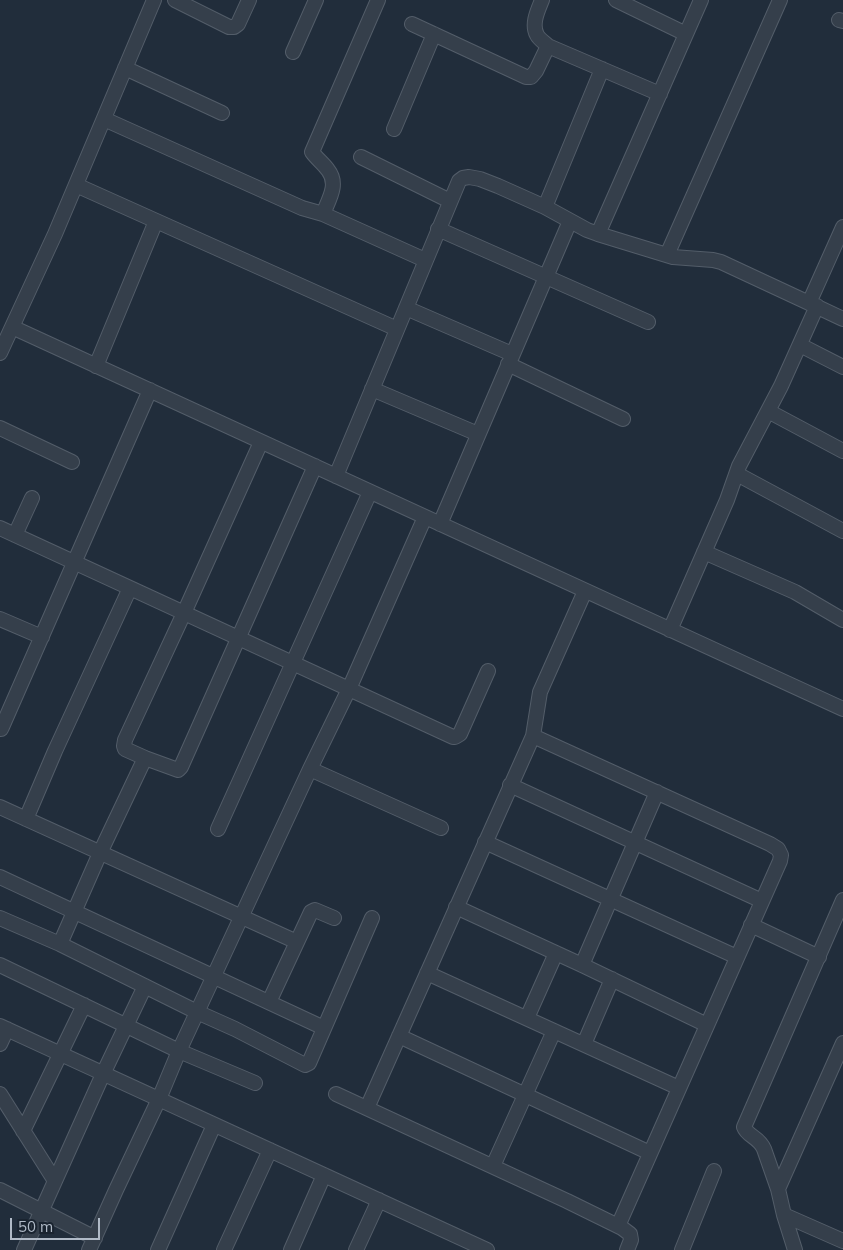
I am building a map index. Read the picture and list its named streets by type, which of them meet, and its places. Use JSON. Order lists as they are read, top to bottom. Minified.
{"scale_bar":"50 m"}
